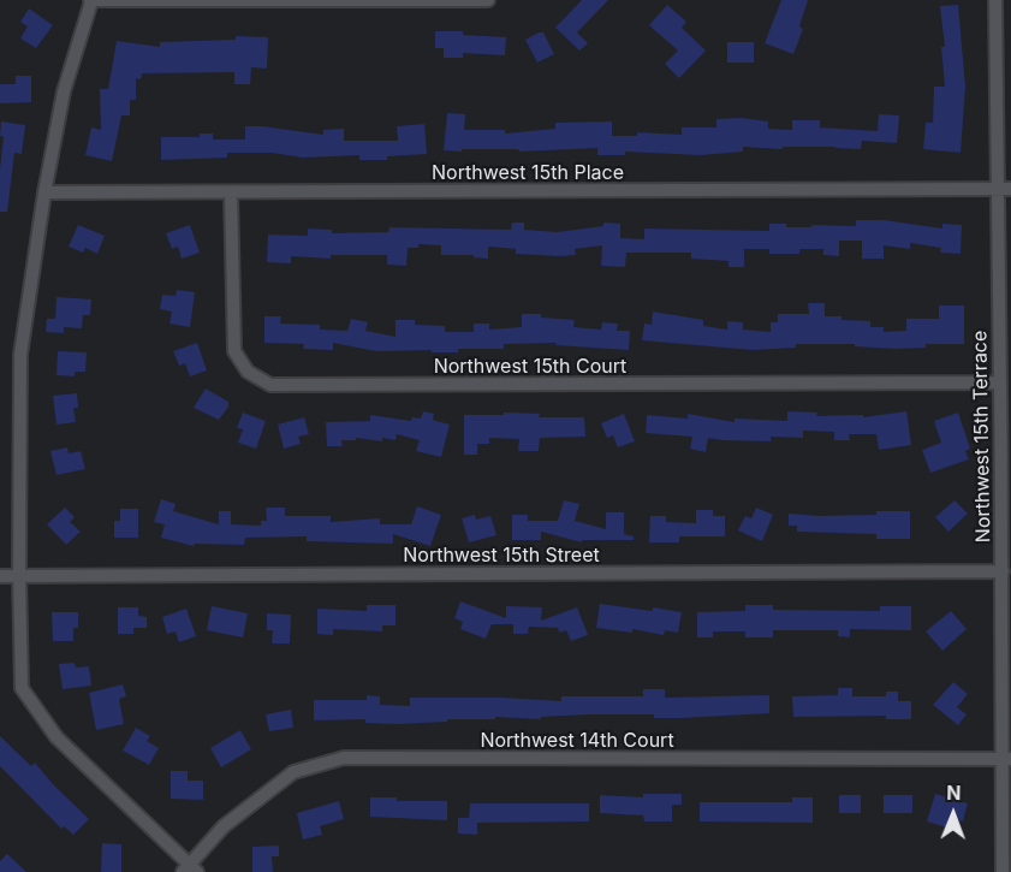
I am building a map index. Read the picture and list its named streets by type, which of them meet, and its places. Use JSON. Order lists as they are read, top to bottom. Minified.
{"streets":{"street":["Northwest 15th Place","Northwest 15th Court","Northwest 15th Terrace","Northwest 15th Street","Northwest 14th Court"]},"crossings":[["Northwest 15th Place","Northwest 15th Court"],["Northwest 15th Place","Northwest 15th Terrace"],["Northwest 15th Court","Northwest 15th Terrace"],["Northwest 15th Terrace","Northwest 15th Street"],["Northwest 15th Terrace","Northwest 14th Court"]],"north":"top"}
